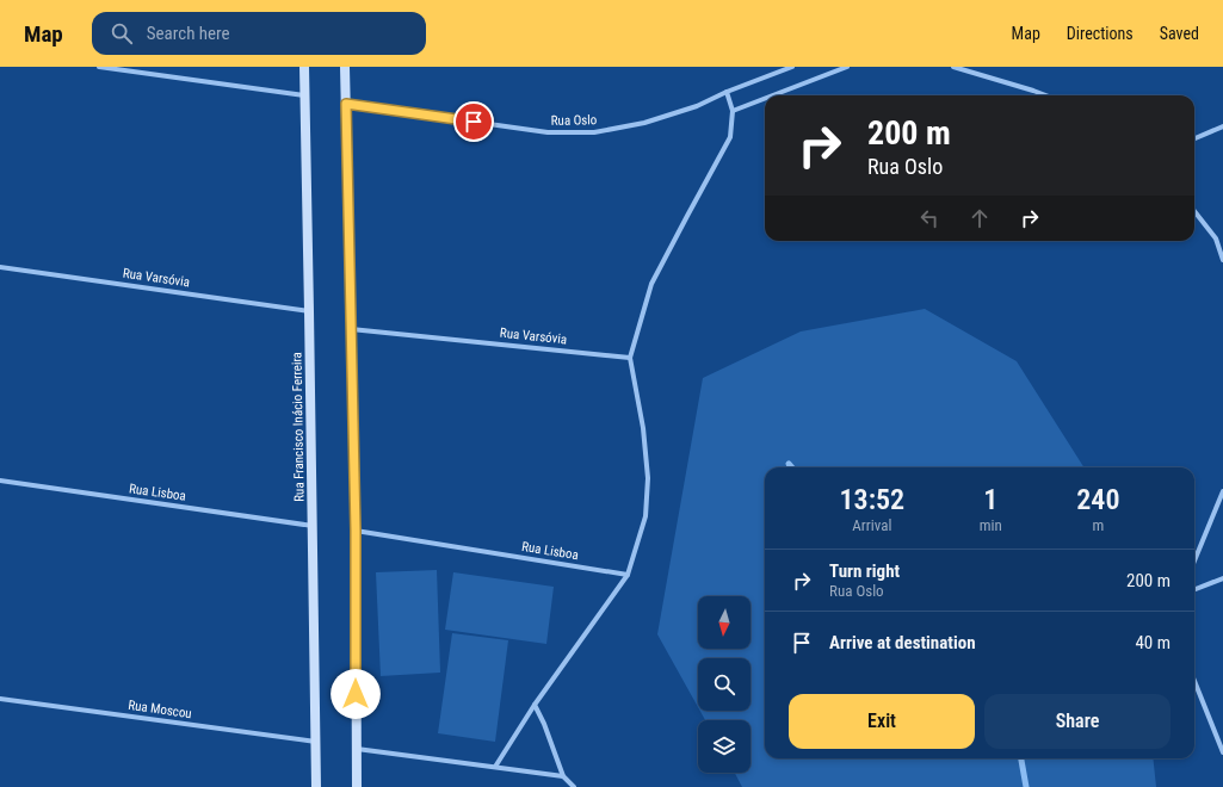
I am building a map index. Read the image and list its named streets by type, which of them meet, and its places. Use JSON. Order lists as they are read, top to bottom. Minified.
{"streets":{"street":["Rua Oslo","Rua Varsóvia","Rua Francisco Inácio Ferreira","Rua Lisboa","Rua Moscou"]},"crossings":[["Rua Varsóvia","Rua Francisco Inácio Ferreira"],["Rua Francisco Inácio Ferreira","Rua Lisboa"],["Rua Francisco Inácio Ferreira","Rua Moscou"]],"north":"bottom","page":{"header":"Map","search":"Search here","nav":["Map","Directions","Saved"],"turn":["200 m","Rua Oslo"],"eta":["13:52","Arrival","1","min","240","m"],"list":[{"name":"Turn right","note":"Rua Oslo","value":"200 m"},{"name":"Arrive at destination","value":"40 m"}],"buttons":["Exit","Share"]}}
